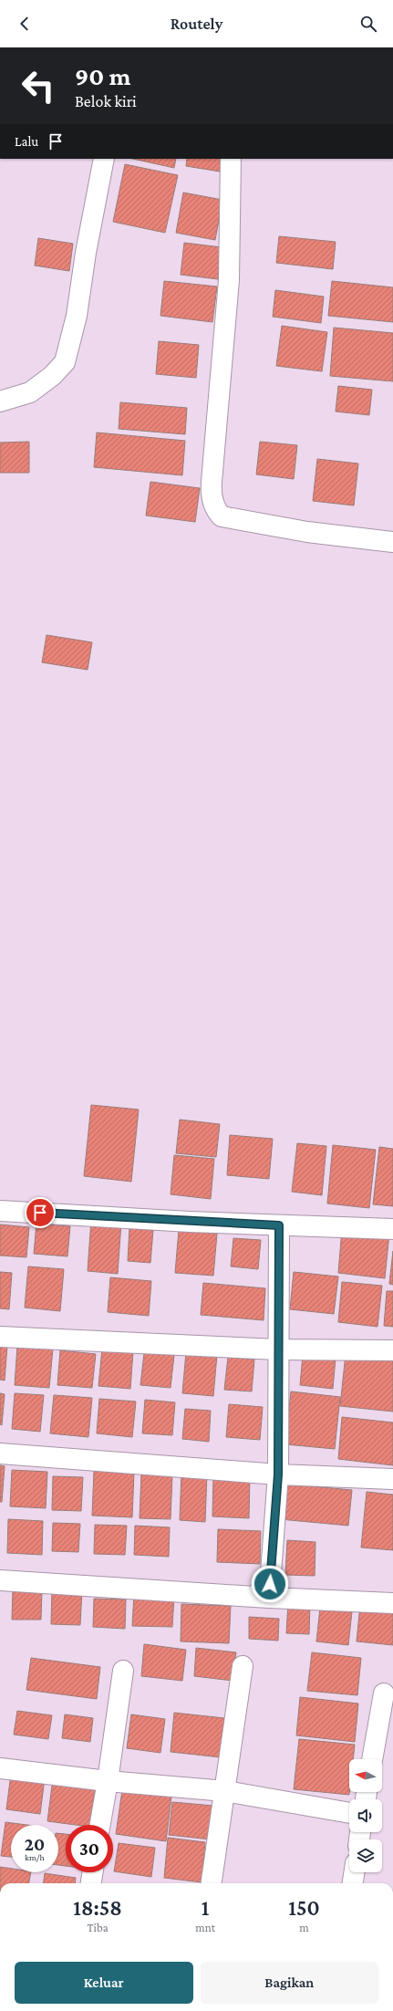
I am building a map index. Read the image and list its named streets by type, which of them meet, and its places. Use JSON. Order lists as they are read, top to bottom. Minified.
{"north":"left","page":{"header":"Routely","turn":["90 m","Belok kiri"],"then":"Lalu","speed":"20 km/h","limit":"30","eta":["18:58","Tiba","1","mnt","150","m"],"buttons":["Keluar","Bagikan"]}}
